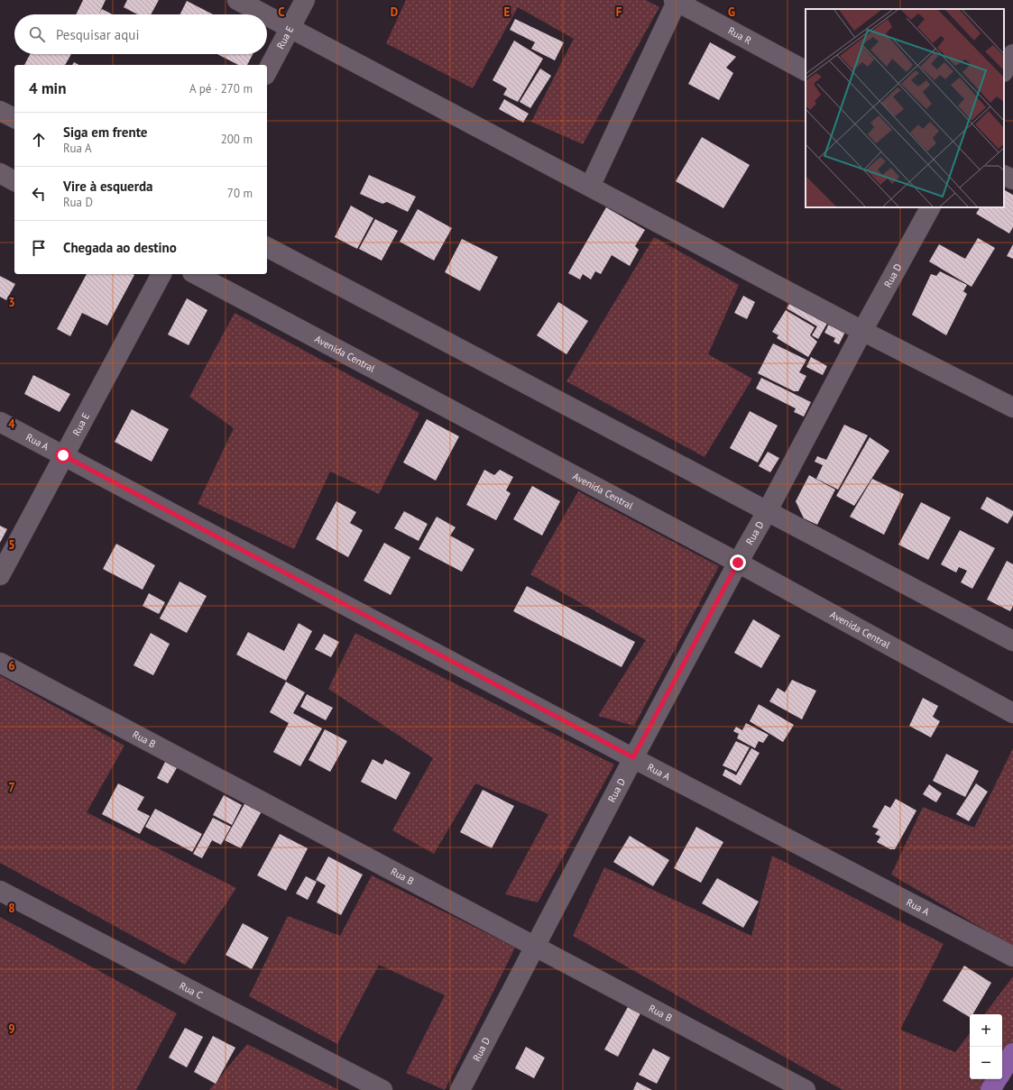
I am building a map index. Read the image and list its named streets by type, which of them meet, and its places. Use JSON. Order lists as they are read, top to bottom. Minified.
{"streets":{"street":["Rua R","Rua E","Rua D","Avenida Central","Rua A","Rua B","Rua C"]},"crossings":[["Rua E","Rua A"],["Rua D","Avenida Central"],["Rua D","Rua A"],["Rua D","Rua B"]],"page":{"search":"Pesquisar aqui","heading":["4 min","A pé · 270 m"],"list":[["Siga em frente","Rua A","200 m"],["Vire à esquerda","Rua D","70 m"],"Chegada ao destino"],"map_buttons":["+","−"]},"grid":{"columns":["C","D","E","F","G"],"rows":["3","4","5","6","7","8","9"]}}
